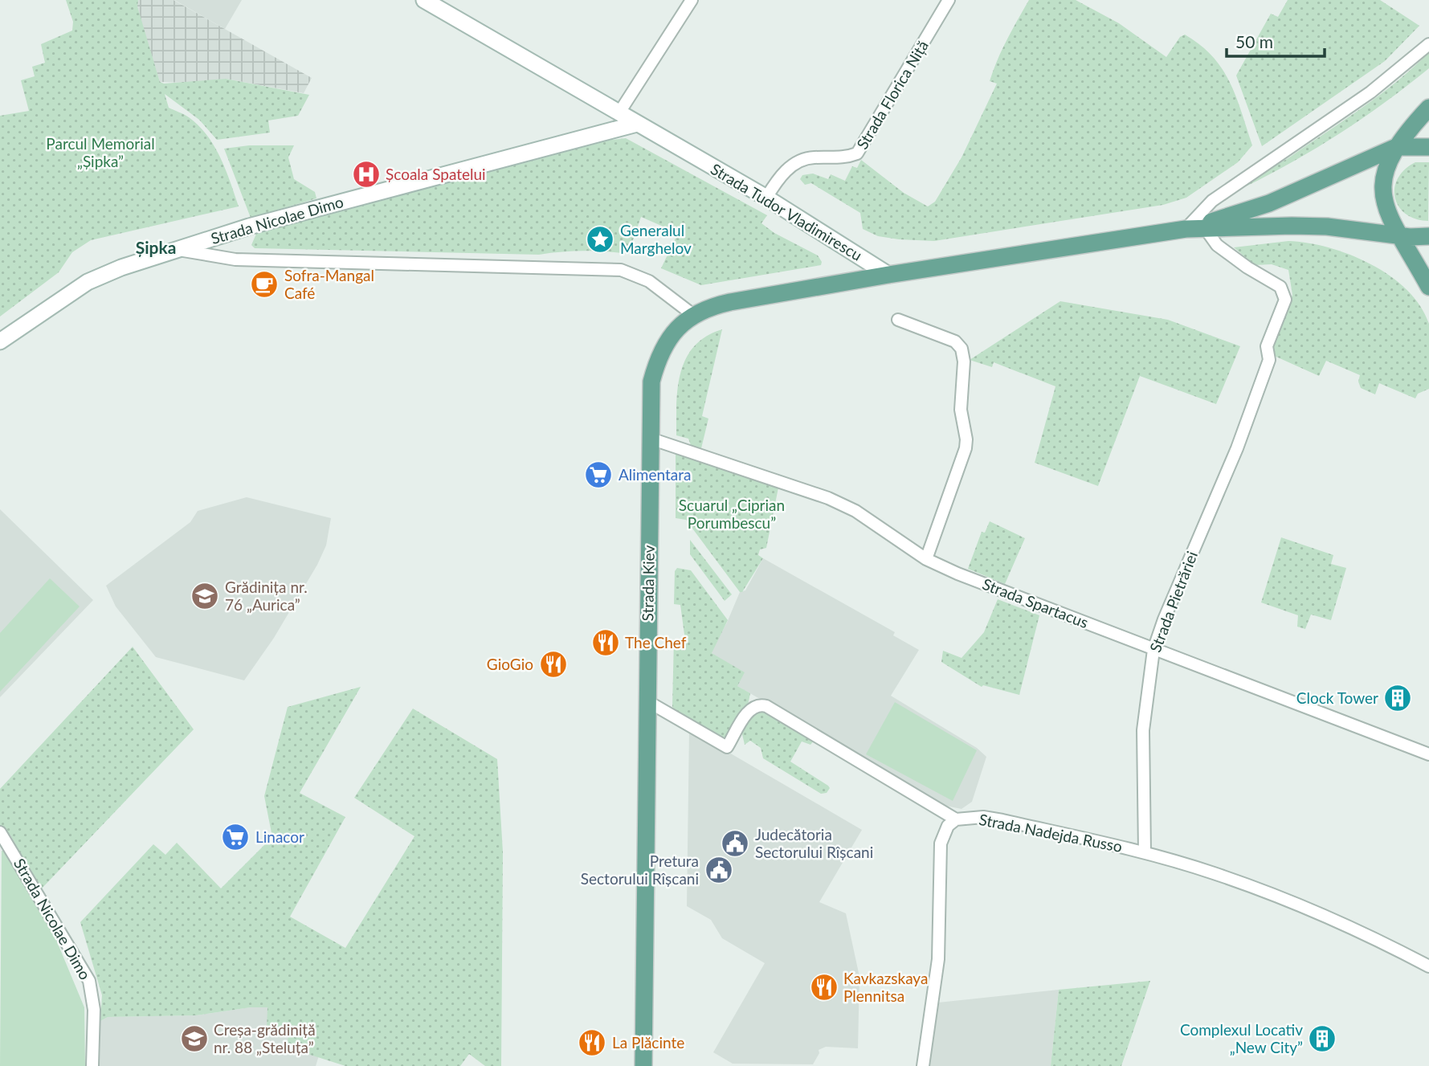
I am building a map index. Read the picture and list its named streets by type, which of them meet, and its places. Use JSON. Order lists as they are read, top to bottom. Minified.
{"streets":{"main road":["Strada Tudor Vladimirescu","Strada Nicolae Dimo","Strada Kiev"],"street":["Strada Florica Niță","Strada Pietrăriei","Strada Spartacus","Strada Nadejda Russo"]},"crossings":[["Strada Florica Niță","Strada Tudor Vladimirescu"],["Strada Tudor Vladimirescu","Strada Nicolae Dimo"],["Strada Tudor Vladimirescu","Strada Kiev"],["Strada Kiev","Strada Spartacus"],["Strada Kiev","Strada Nadejda Russo"],["Strada Pietrăriei","Strada Spartacus"],["Strada Pietrăriei","Strada Nadejda Russo"]],"districts":["Șipka"],"parks":["Parcul Memorial „Șipka”","Scuarul „Ciprian Porumbescu”"],"places":{"hospital":["Școala Spatelui"],"place":["Generalul Marghelov"],"cafe":["Sofra-Mangal Café"],"supermarket":["Alimentara","Linacor"],"school or university":["Grădinița nr. 76 „Aurica”","Creșa-grădiniță nr. 88 „Steluța”"],"restaurant":["The Chef","GioGio","Kavkazskaya Plennitsa","La Plăcinte"],"building":["Clock Tower","Complexul Locativ „New City”"],"public building":["Judecătoria Sectorului Rîșcani","Pretura Sectorului Rîșcani"]},"scale_bar":"50 m"}
